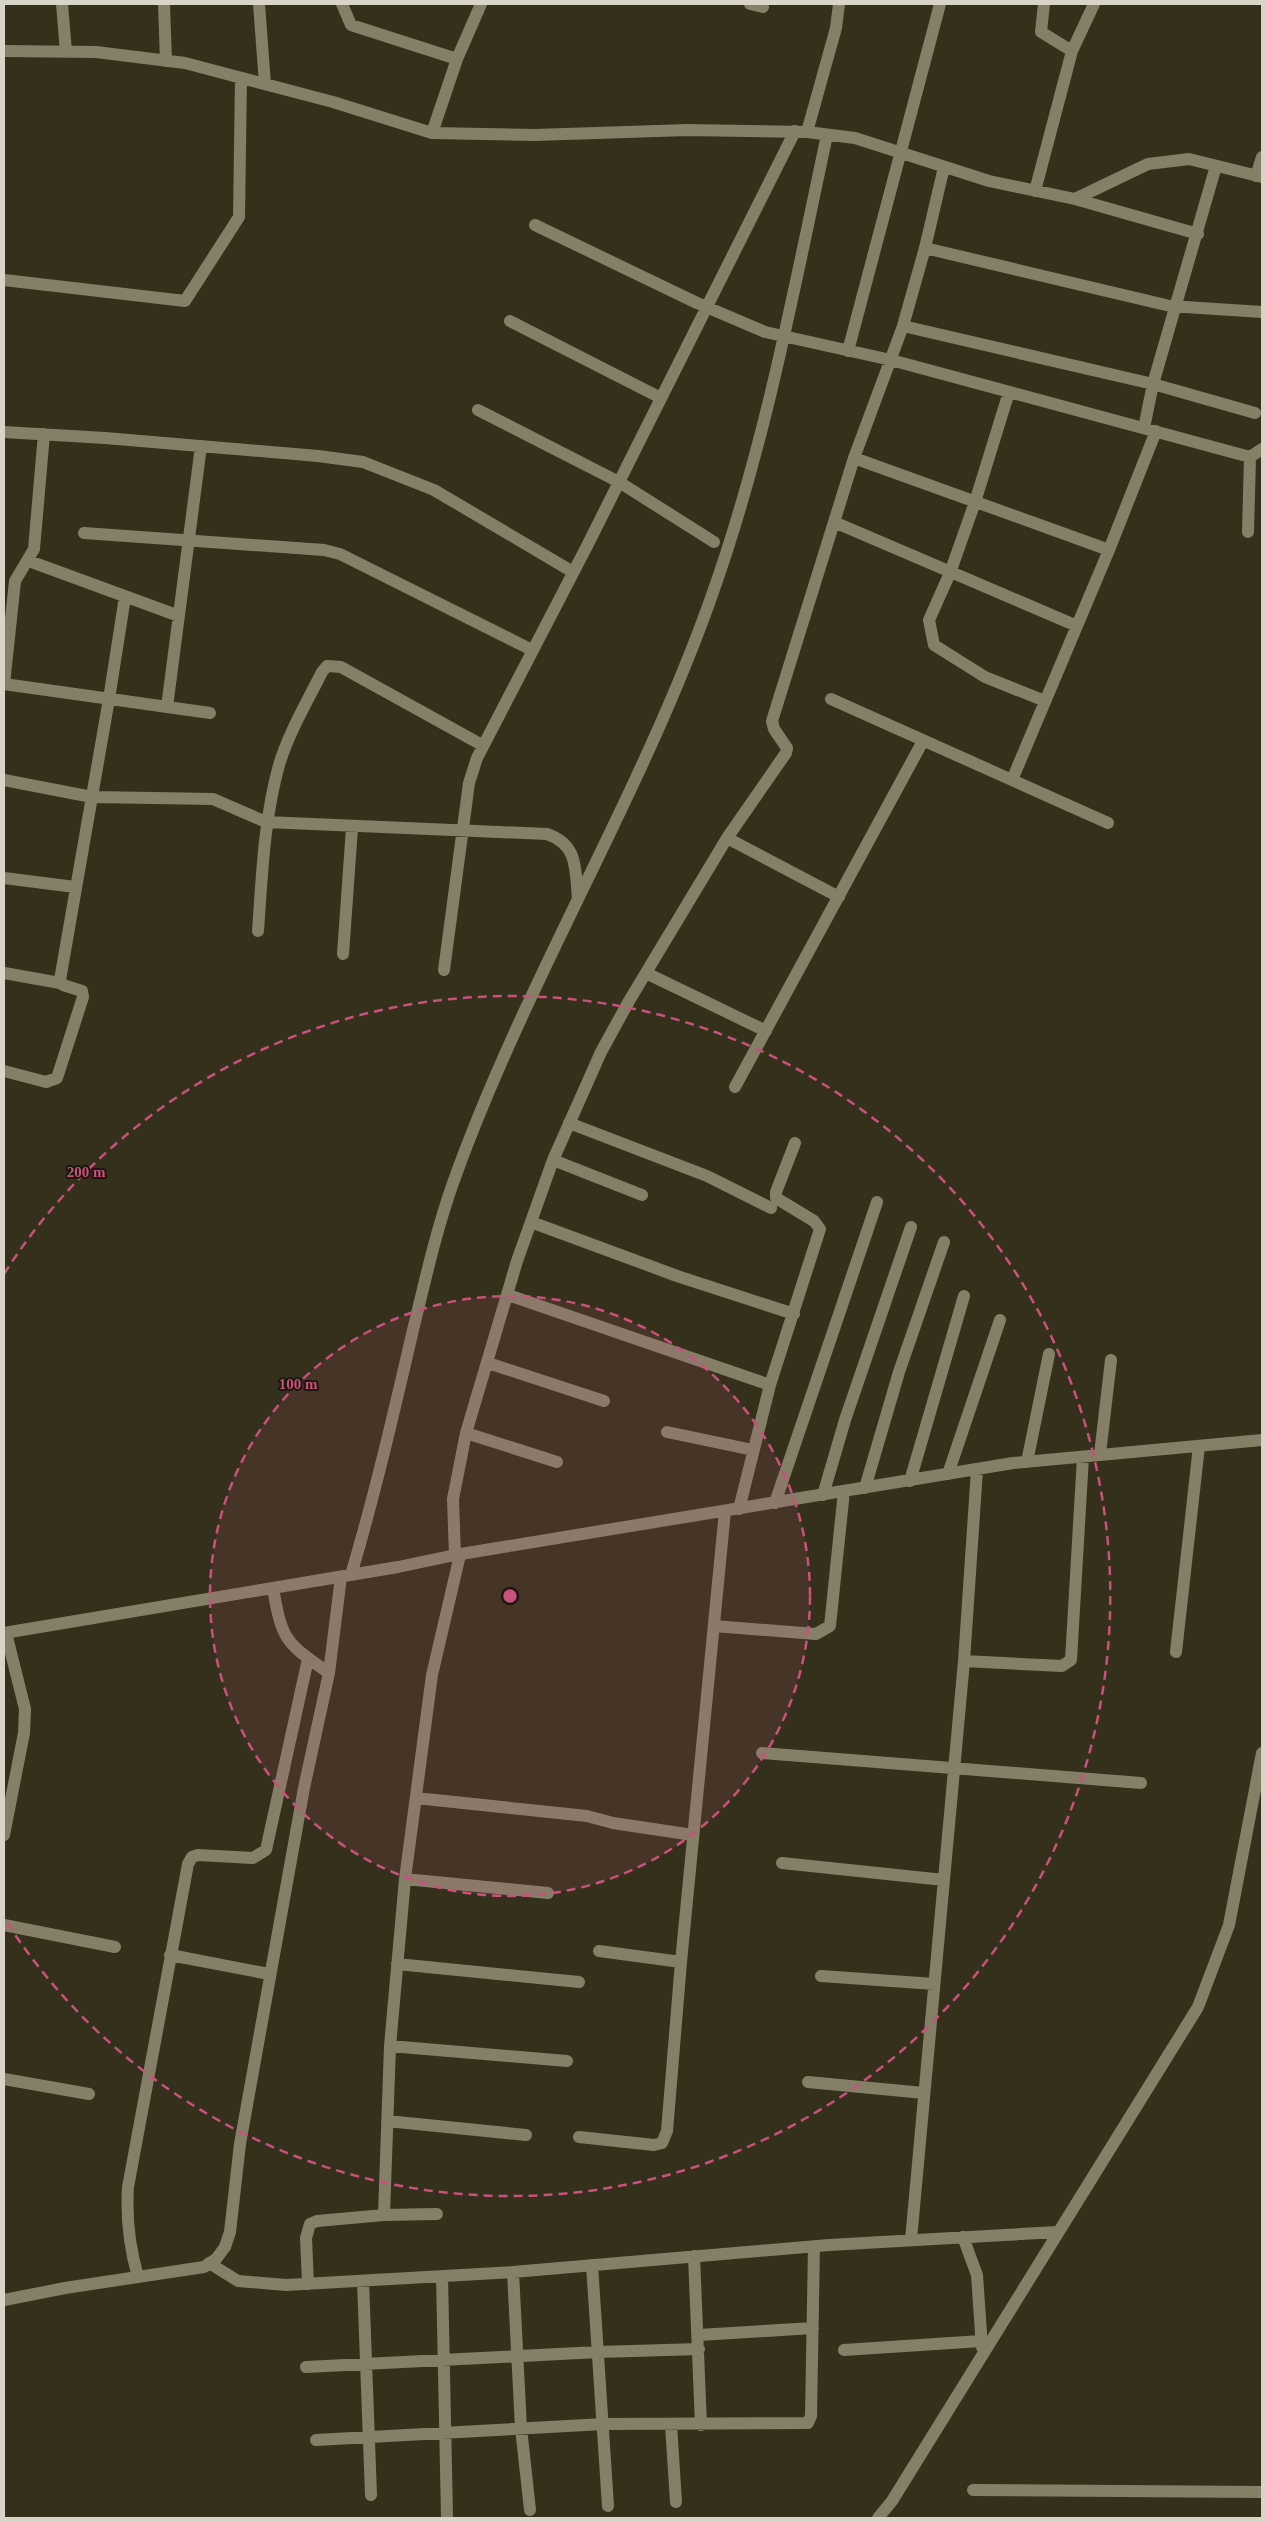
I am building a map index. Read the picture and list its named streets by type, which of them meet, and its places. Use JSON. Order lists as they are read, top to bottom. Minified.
{"rings":["200 m","100 m"]}
